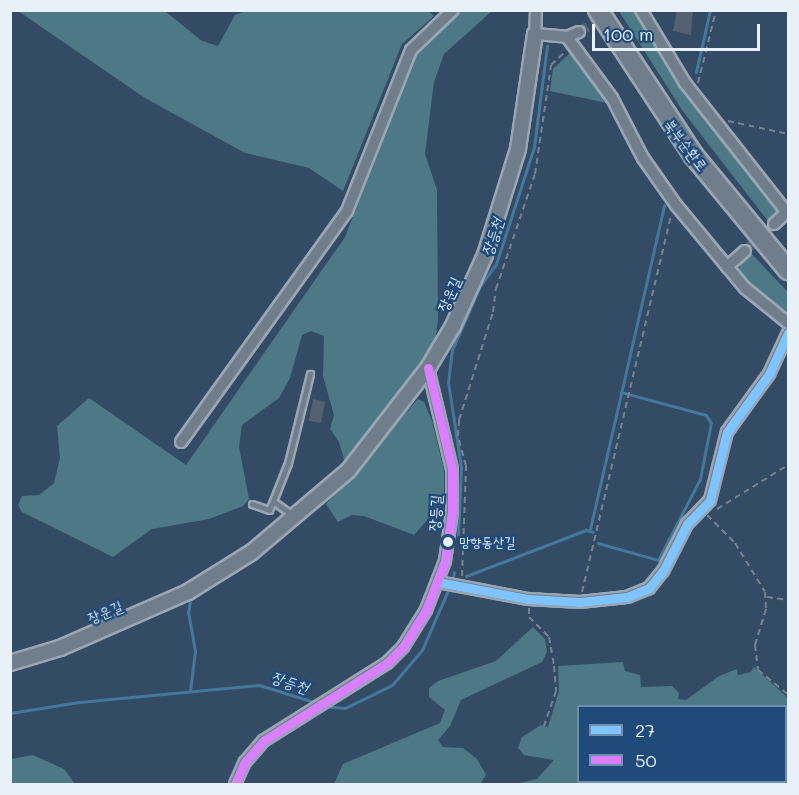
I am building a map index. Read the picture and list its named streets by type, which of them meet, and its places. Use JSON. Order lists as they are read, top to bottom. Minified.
{"streets":{"main road":["북부순환로"],"street":["장운길","장등길"]},"crossings":[["장운길","장등길"]],"water":["장등천"],"places":["망향동산길"],"lines":["transit line 27","transit line 50"],"legend":["27","50"],"scale_bar":"100 m"}
